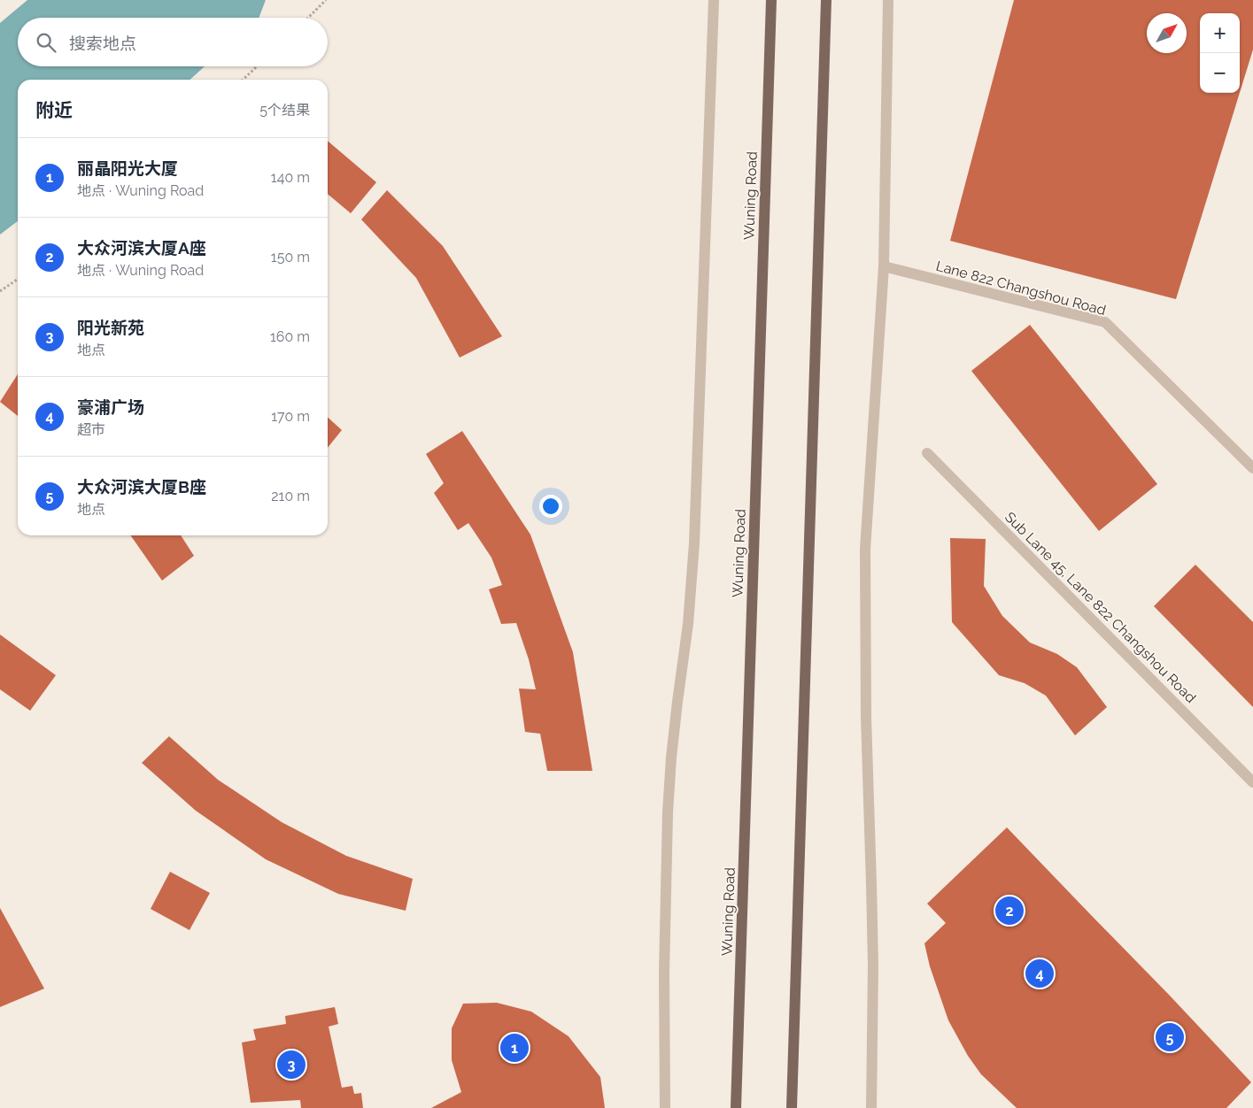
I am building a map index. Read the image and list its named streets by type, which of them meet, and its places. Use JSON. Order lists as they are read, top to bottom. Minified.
{"streets":{"main road":["Wuning Road"],"street":["Lane 822 Changshou Road","Sub Lane 45, Lane 822 Changshou Road"]},"north":"top right","page":{"map_buttons":["+","−"],"search":"搜索地点","heading":["附近","5个结果"],"list":[{"mark":"1","name":"丽晶阳光大厦","note":"地点 · Wuning Road","value":"140 m"},{"mark":"2","name":"大众河滨大厦A座","note":"地点 · Wuning Road","value":"150 m"},{"mark":"3","name":"阳光新苑","note":"地点","value":"160 m"},{"mark":"4","name":"豪浦广场","note":"超市","value":"170 m"},{"mark":"5","name":"大众河滨大厦B座","note":"地点","value":"210 m"}],"pins":["2","4","5","1","3"]}}
